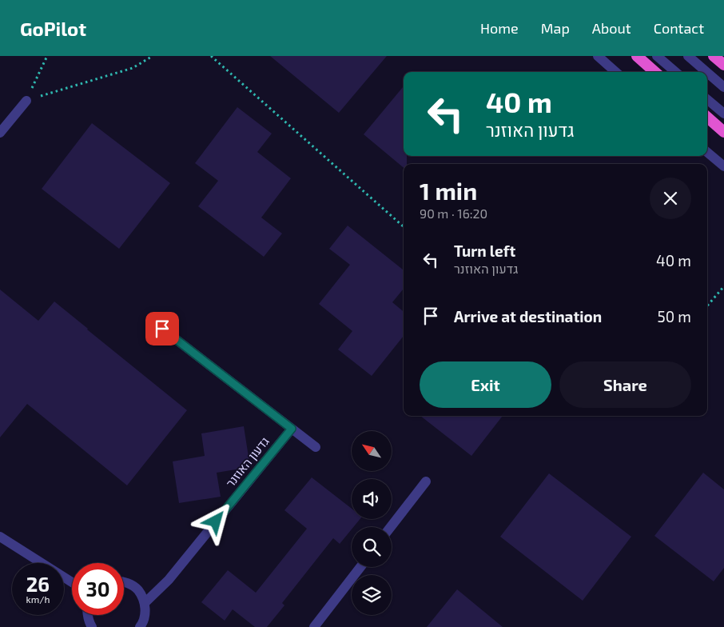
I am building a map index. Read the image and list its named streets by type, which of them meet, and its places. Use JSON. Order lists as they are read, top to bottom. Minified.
{"streets":{"street":["גדעון האוזנר"]},"north":"top left","page":{"header":"GoPilot","nav":["Home","Map","About","Contact"],"turn":["40 m","גדעון האוזנר"],"heading":["1 min","90 m · 16:20"],"list":[{"name":"Turn left","note":"גדעון האוזנר","value":"40 m"},{"name":"Arrive at destination","value":"50 m"}],"buttons":["Exit","Share"],"speed":"26 km/h","limit":"30"}}
